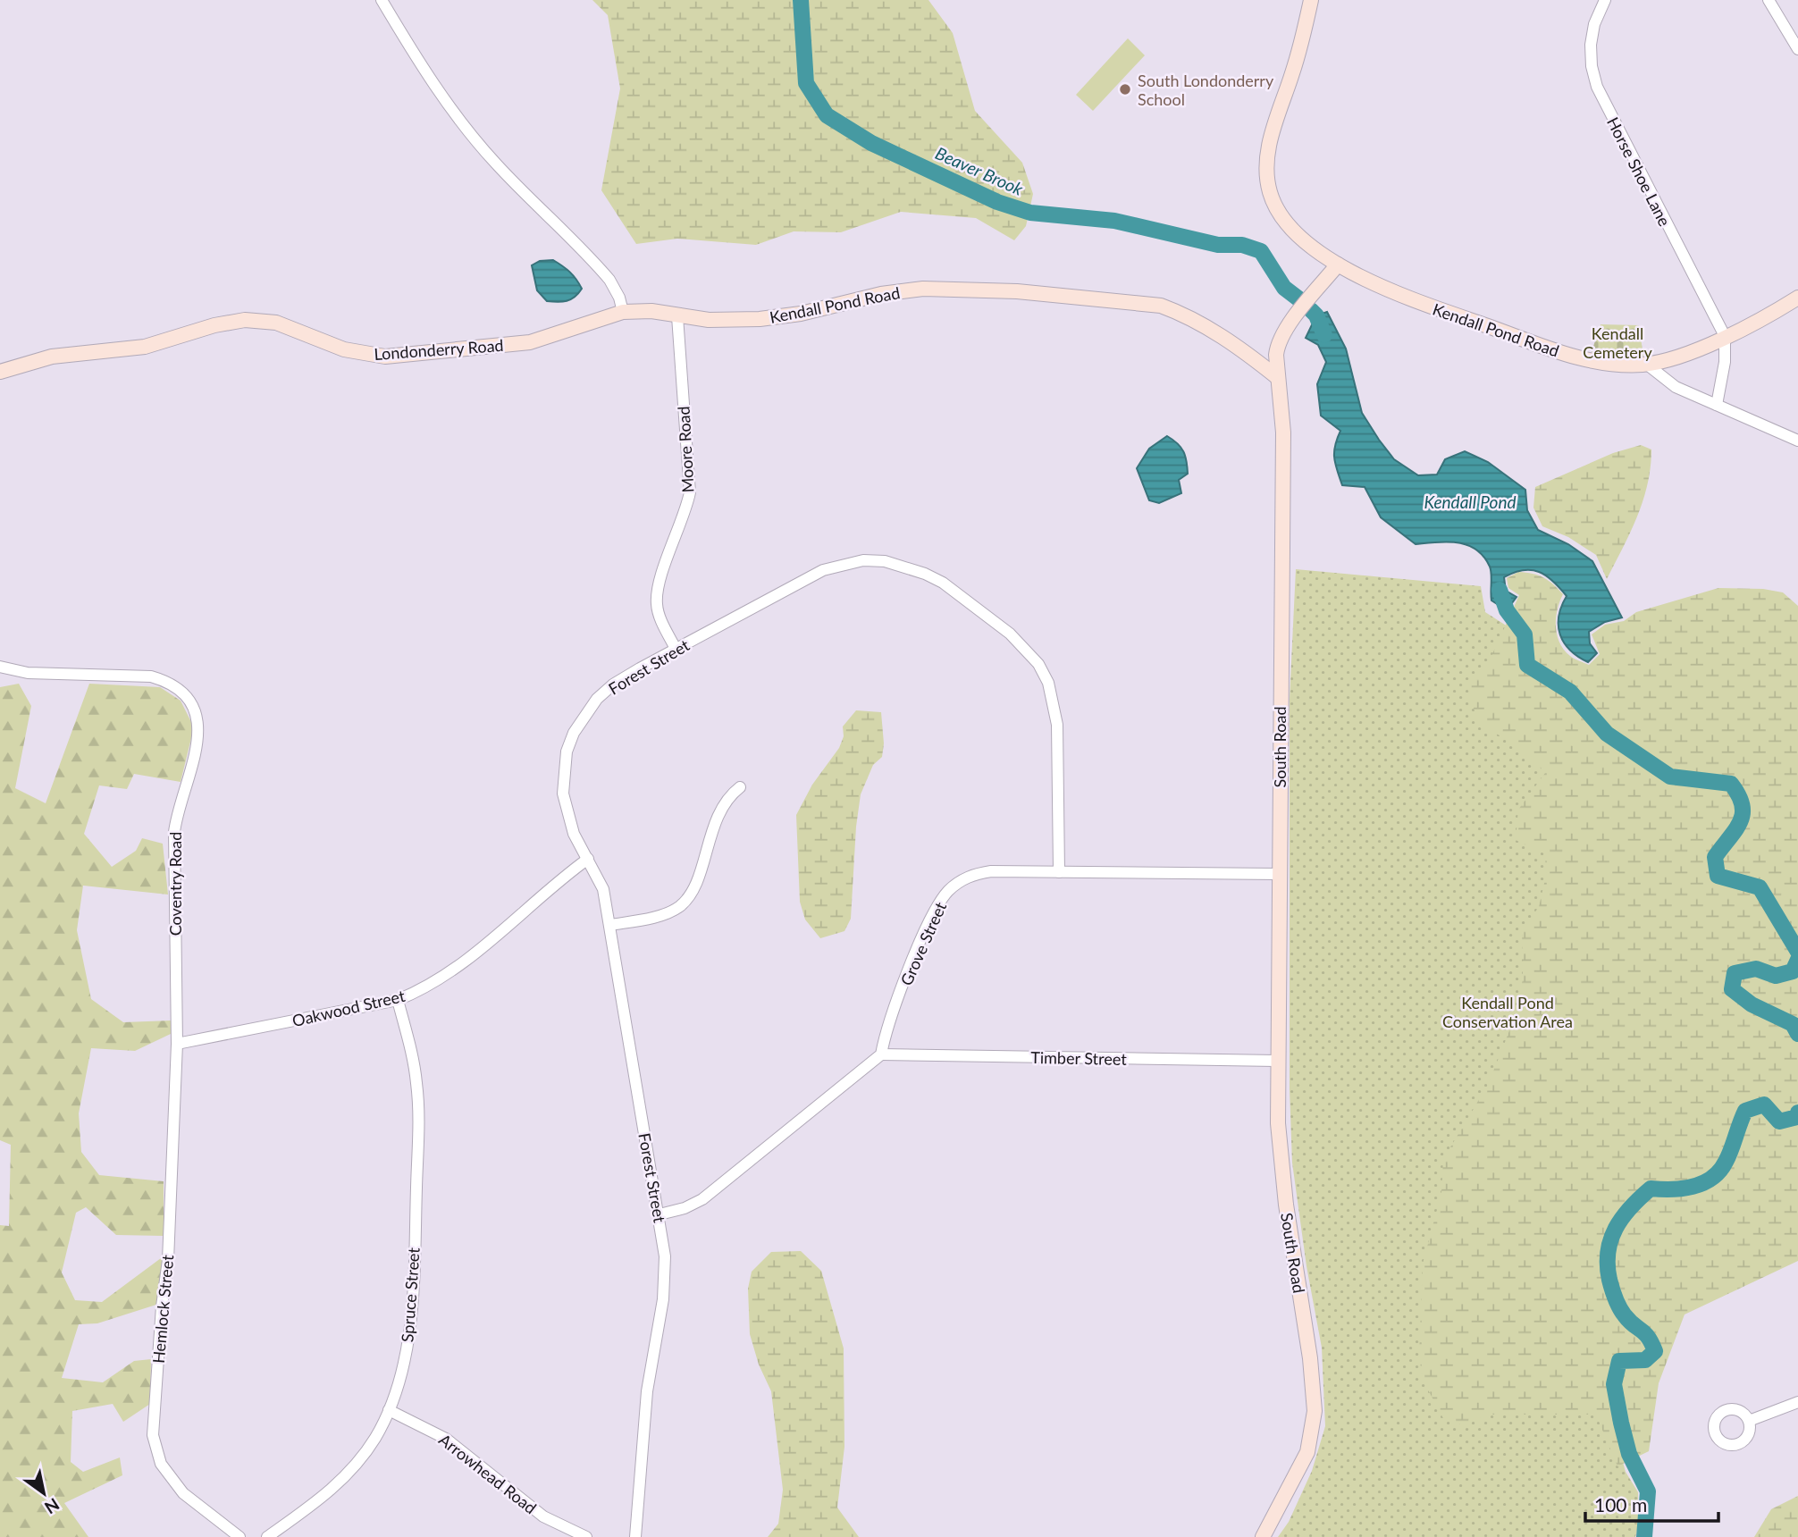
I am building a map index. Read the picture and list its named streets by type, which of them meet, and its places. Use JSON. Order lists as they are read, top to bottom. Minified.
{"streets":{"street":["Horse Shoe Lane","Kendall Pond Road","Londonderry Road","Moore Road","Forest Street","South Road","Coventry Road","Grove Street","Oakwood Street","Timber Street","Spruce Street","Hemlock Street","Arrowhead Road"]},"crossings":[["Horse Shoe Lane","Kendall Pond Road"],["Kendall Pond Road","Londonderry Road"],["Kendall Pond Road","Moore Road"],["Kendall Pond Road","South Road"],["Moore Road","Forest Street"],["Forest Street","Grove Street"],["Forest Street","Oakwood Street"],["South Road","Grove Street"],["South Road","Timber Street"],["Coventry Road","Oakwood Street"],["Coventry Road","Hemlock Street"],["Grove Street","Timber Street"],["Oakwood Street","Spruce Street"],["Oakwood Street","Hemlock Street"],["Spruce Street","Arrowhead Road"]],"water":["Beaver Brook","Kendall Pond"],"parks":["Kendall Cemetery","Kendall Pond Conservation Area"],"places":["South Londonderry School"],"scale_bar":"100 m","north":"bottom right"}
